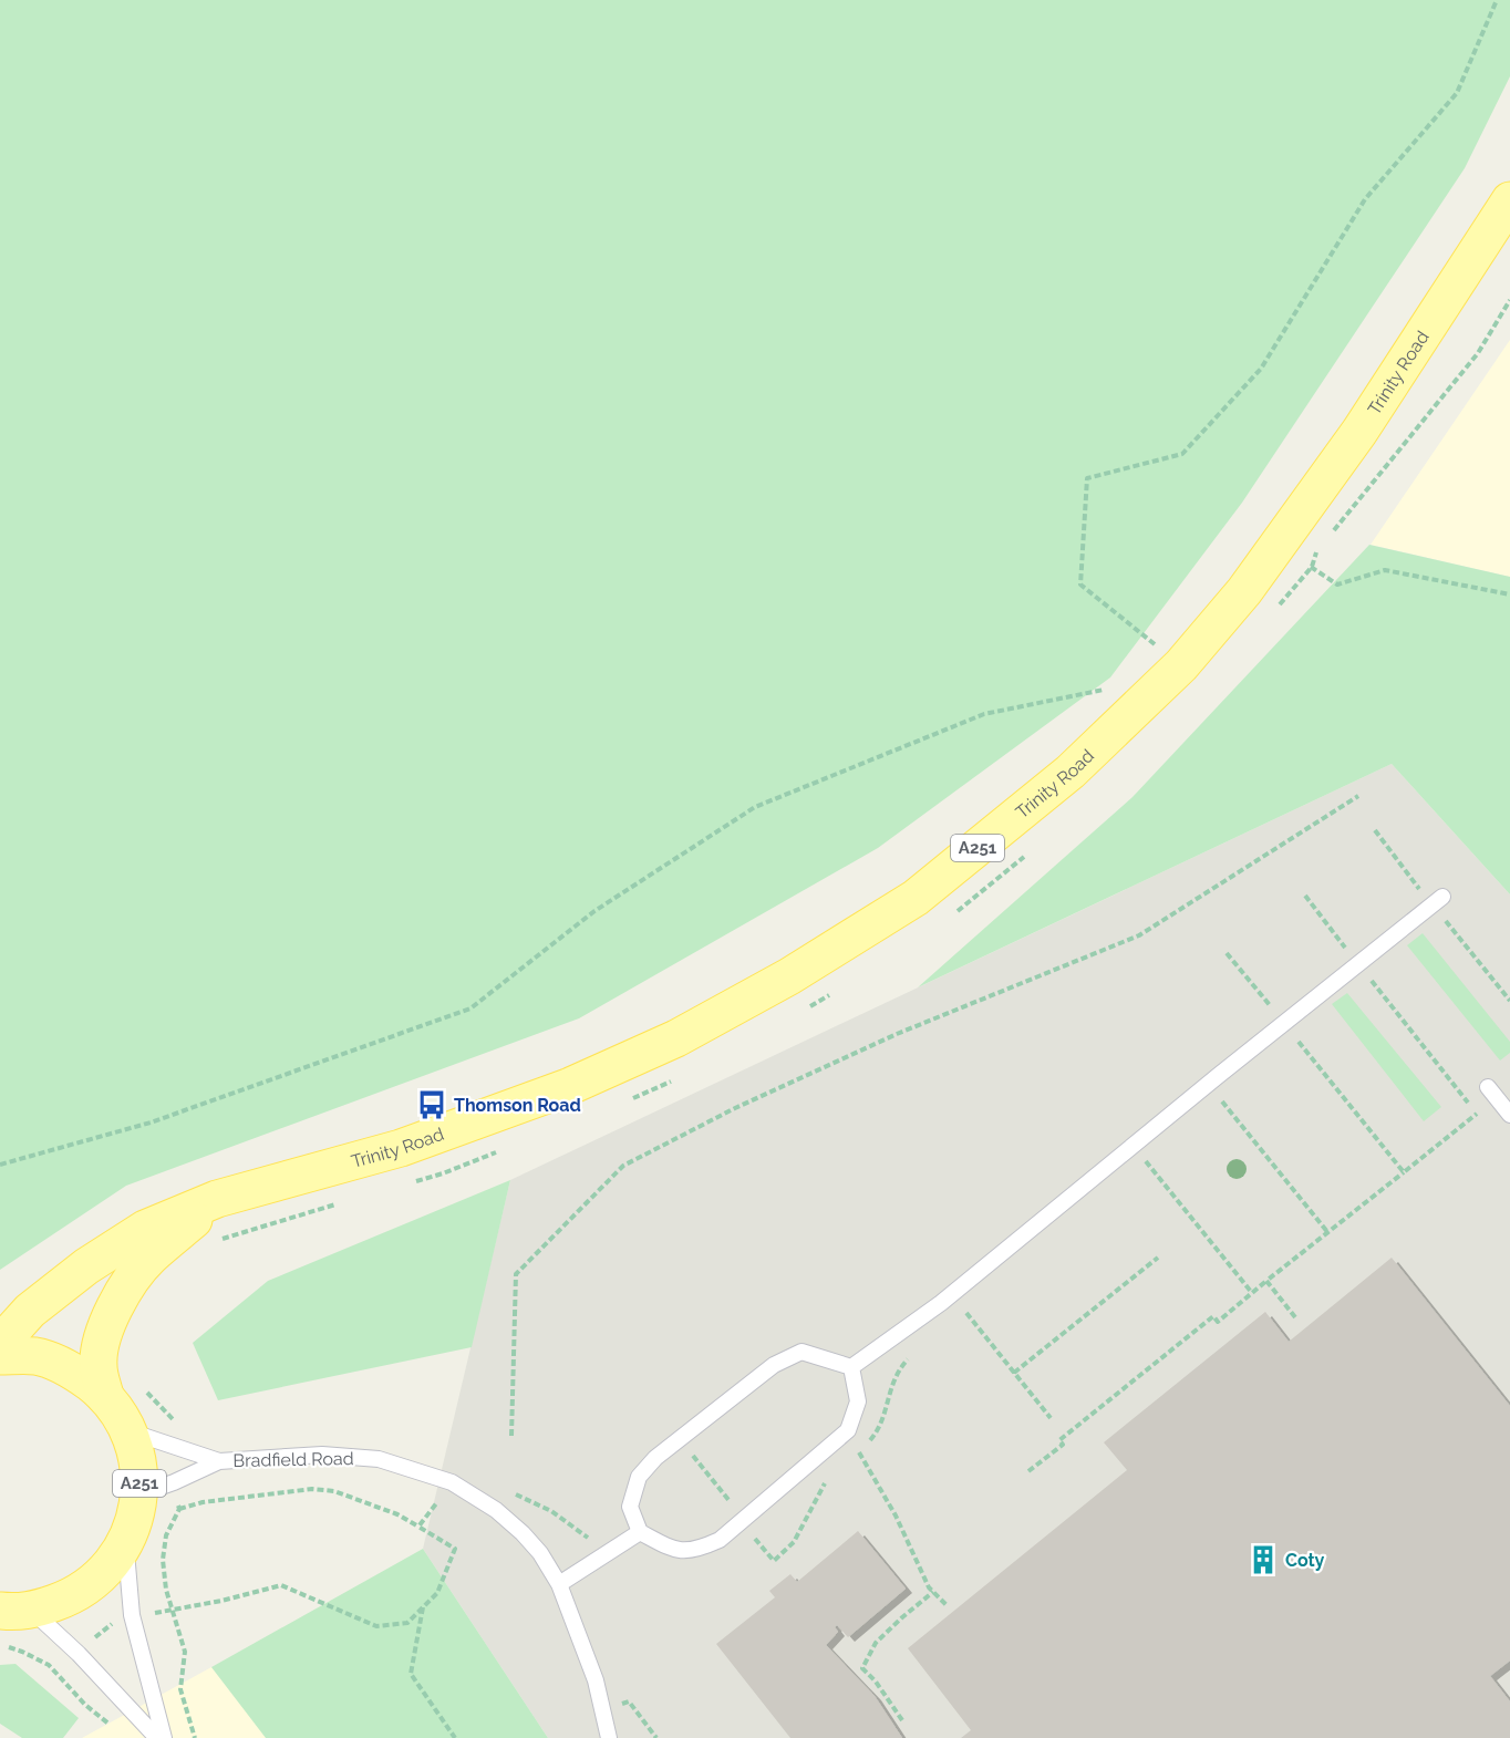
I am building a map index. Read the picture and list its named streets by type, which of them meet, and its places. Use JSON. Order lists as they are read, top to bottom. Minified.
{"streets":{"main road":["Trinity Road","A251"],"lane":["Bradfield Road"]},"crossings":[["Trinity Road","Bradfield Road"]],"places":{"bus stop":["Thomson Road"],"building":["Coty"]}}
